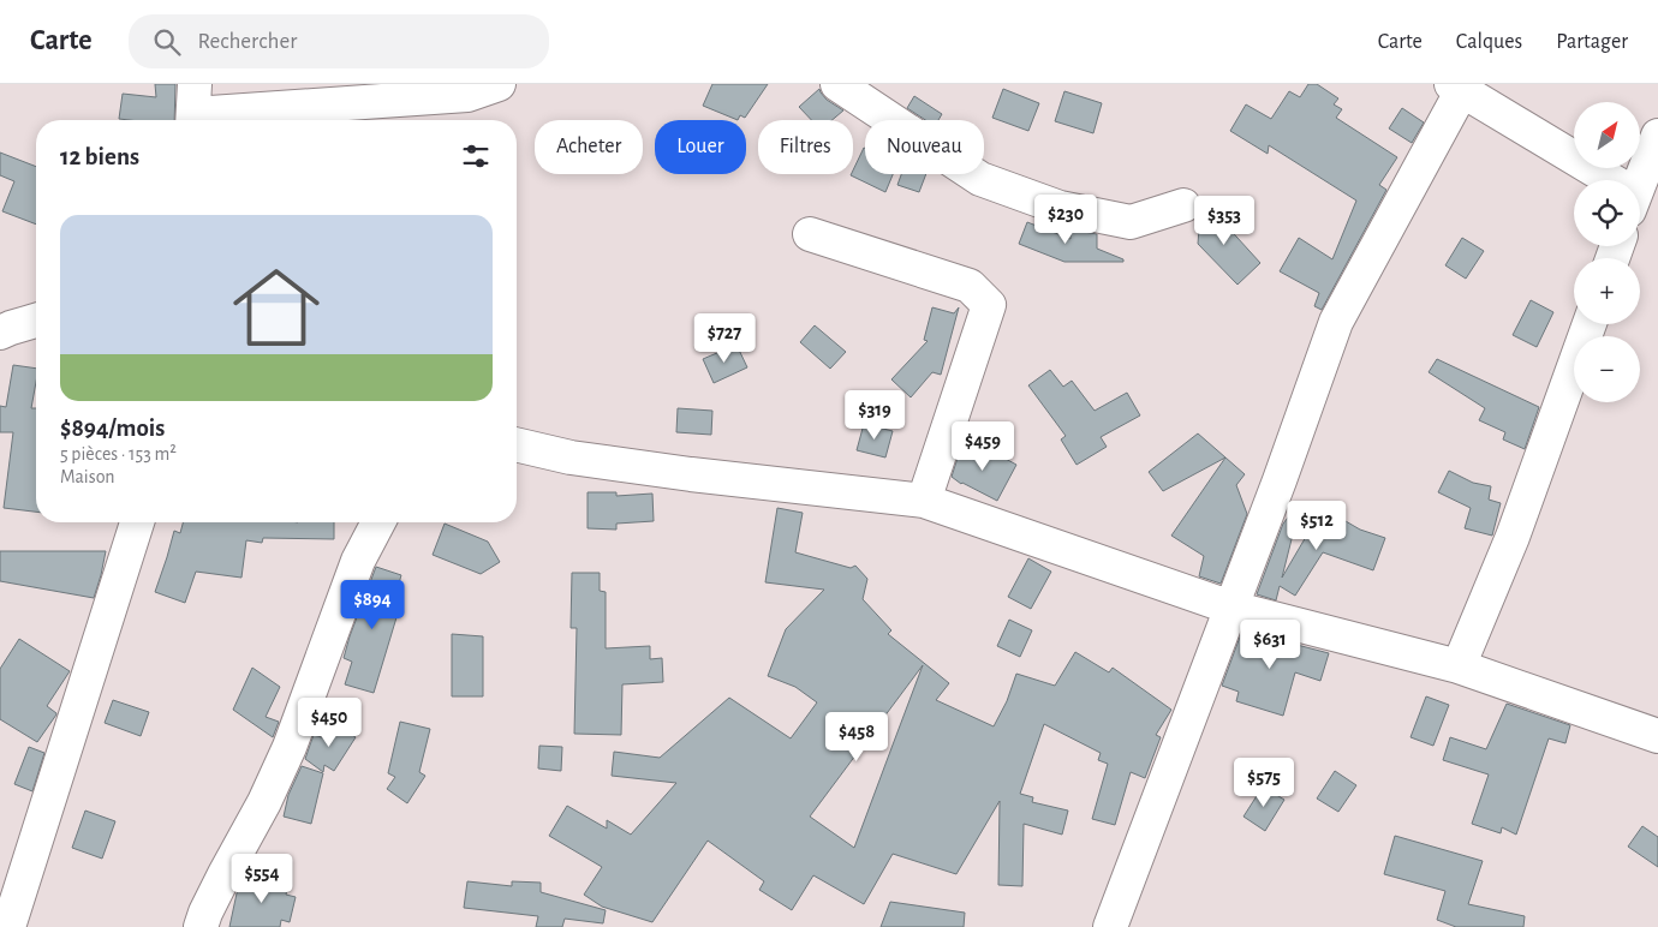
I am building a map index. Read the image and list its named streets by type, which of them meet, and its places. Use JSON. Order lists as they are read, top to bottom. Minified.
{"north":"top right","page":{"header":"Carte","search":"Rechercher","nav":["Carte","Calques","Partager"],"map_buttons":["+","−"],"chip":["Acheter","Louer","Filtres","Nouveau"],"heading":"12 biens","list":[{"name":"$894/mois","note":"5 pièces · 153 m² · Maison"}],"price":["$230","$353","$727","$319","$459","$512","$894","$631","$450","$458","$575","$554"]}}
